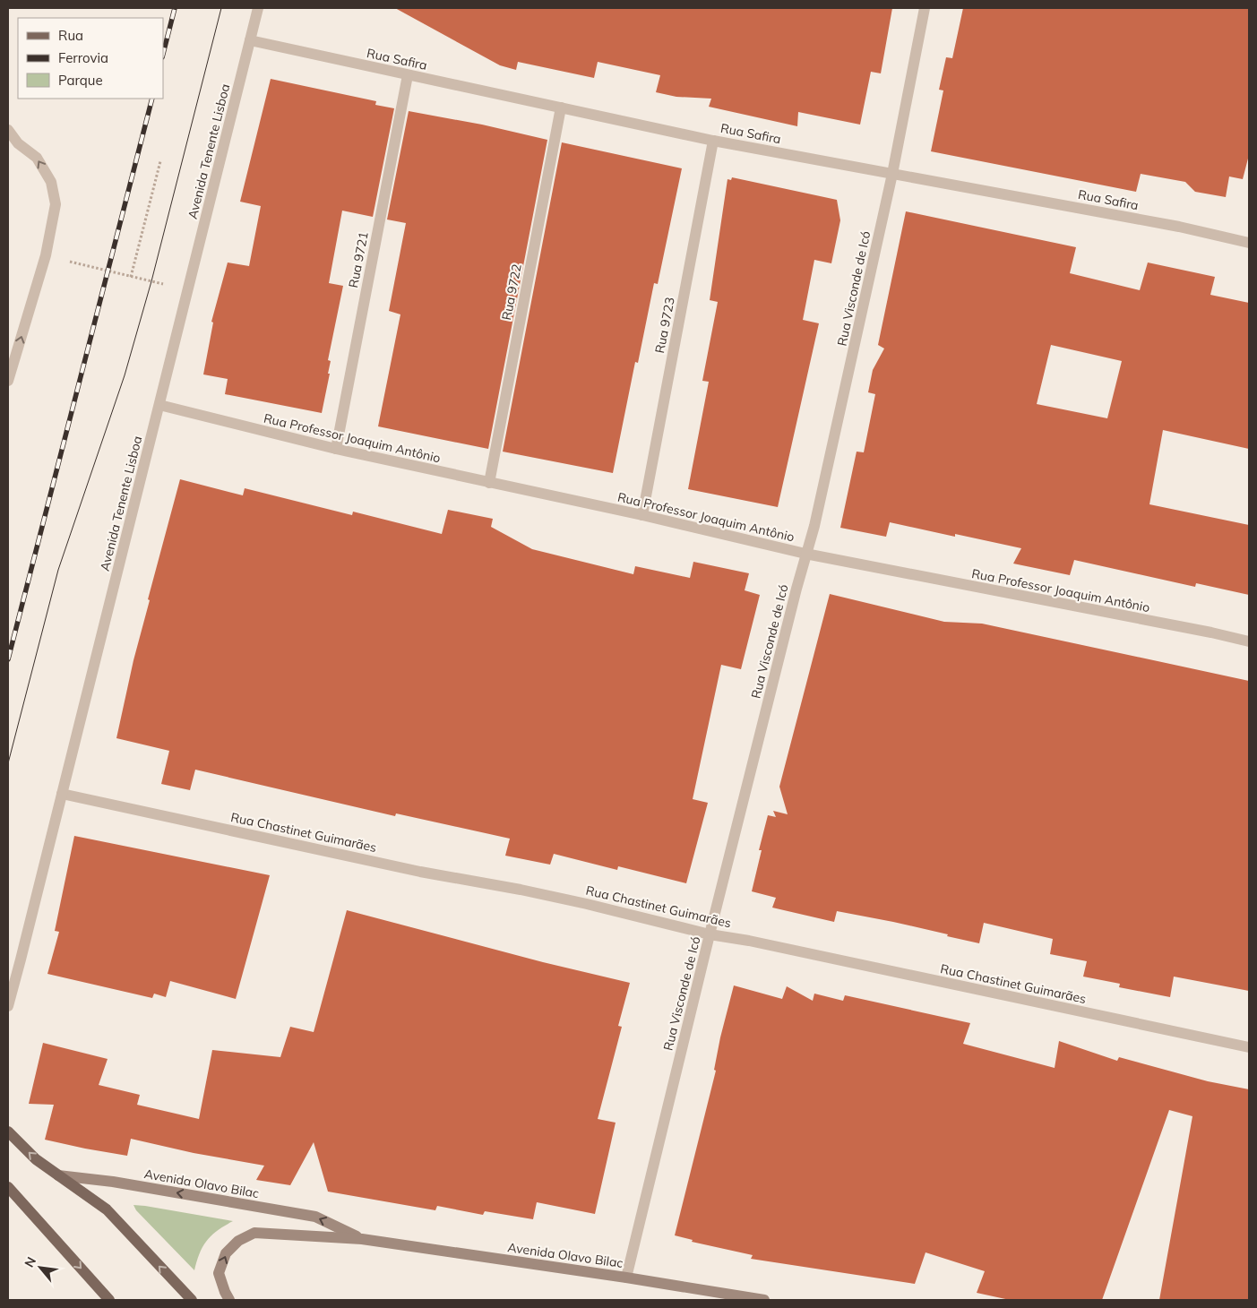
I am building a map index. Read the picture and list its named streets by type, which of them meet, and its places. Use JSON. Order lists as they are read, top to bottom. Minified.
{"streets":{"street":["Rua Safira","Avenida Tenente Lisboa","Rua 9721","Rua Visconde de Icó","Rua 9722","Rua 9723","Rua Professor Joaquim Antônio","Rua Chastinet Guimarães","Avenida Olavo Bilac"]},"crossings":[["Rua Safira","Avenida Tenente Lisboa"],["Rua Safira","Rua 9721"],["Rua Safira","Rua Visconde de Icó"],["Rua Safira","Rua 9722"],["Rua Safira","Rua 9723"],["Avenida Tenente Lisboa","Rua Professor Joaquim Antônio"],["Avenida Tenente Lisboa","Rua Chastinet Guimarães"],["Rua 9721","Rua Professor Joaquim Antônio"],["Rua Visconde de Icó","Rua Professor Joaquim Antônio"],["Rua Visconde de Icó","Rua Chastinet Guimarães"],["Rua Visconde de Icó","Avenida Olavo Bilac"],["Rua 9722","Rua Professor Joaquim Antônio"],["Rua 9723","Rua Professor Joaquim Antônio"]],"legend":["Rua","Ferrovia","Parque"],"north":"top left"}
